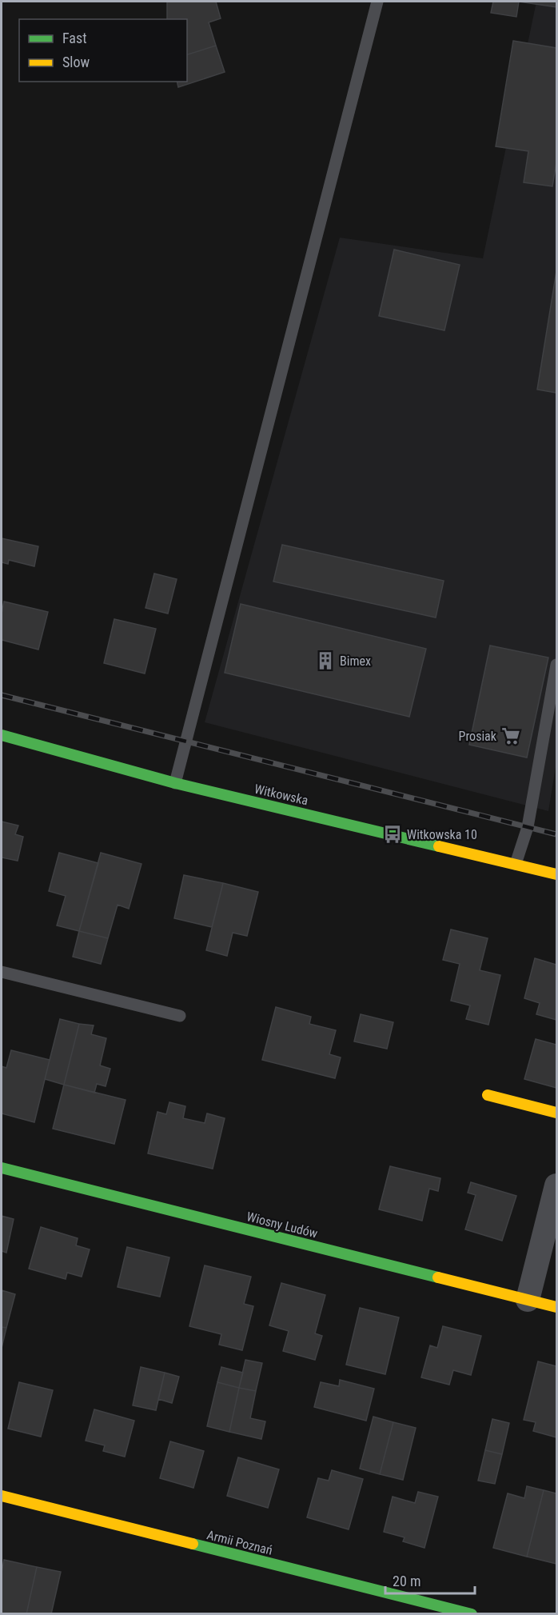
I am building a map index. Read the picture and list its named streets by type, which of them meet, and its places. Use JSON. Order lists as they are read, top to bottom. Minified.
{"streets":{"street":["Witkowska","Wiosny Ludów","Armii Poznań"]},"places":{"building":["Bimex"],"supermarket":["Prosiak"],"bus stop":["Witkowska 10"]},"legend":["Fast","Slow"],"scale_bar":"20 m"}
